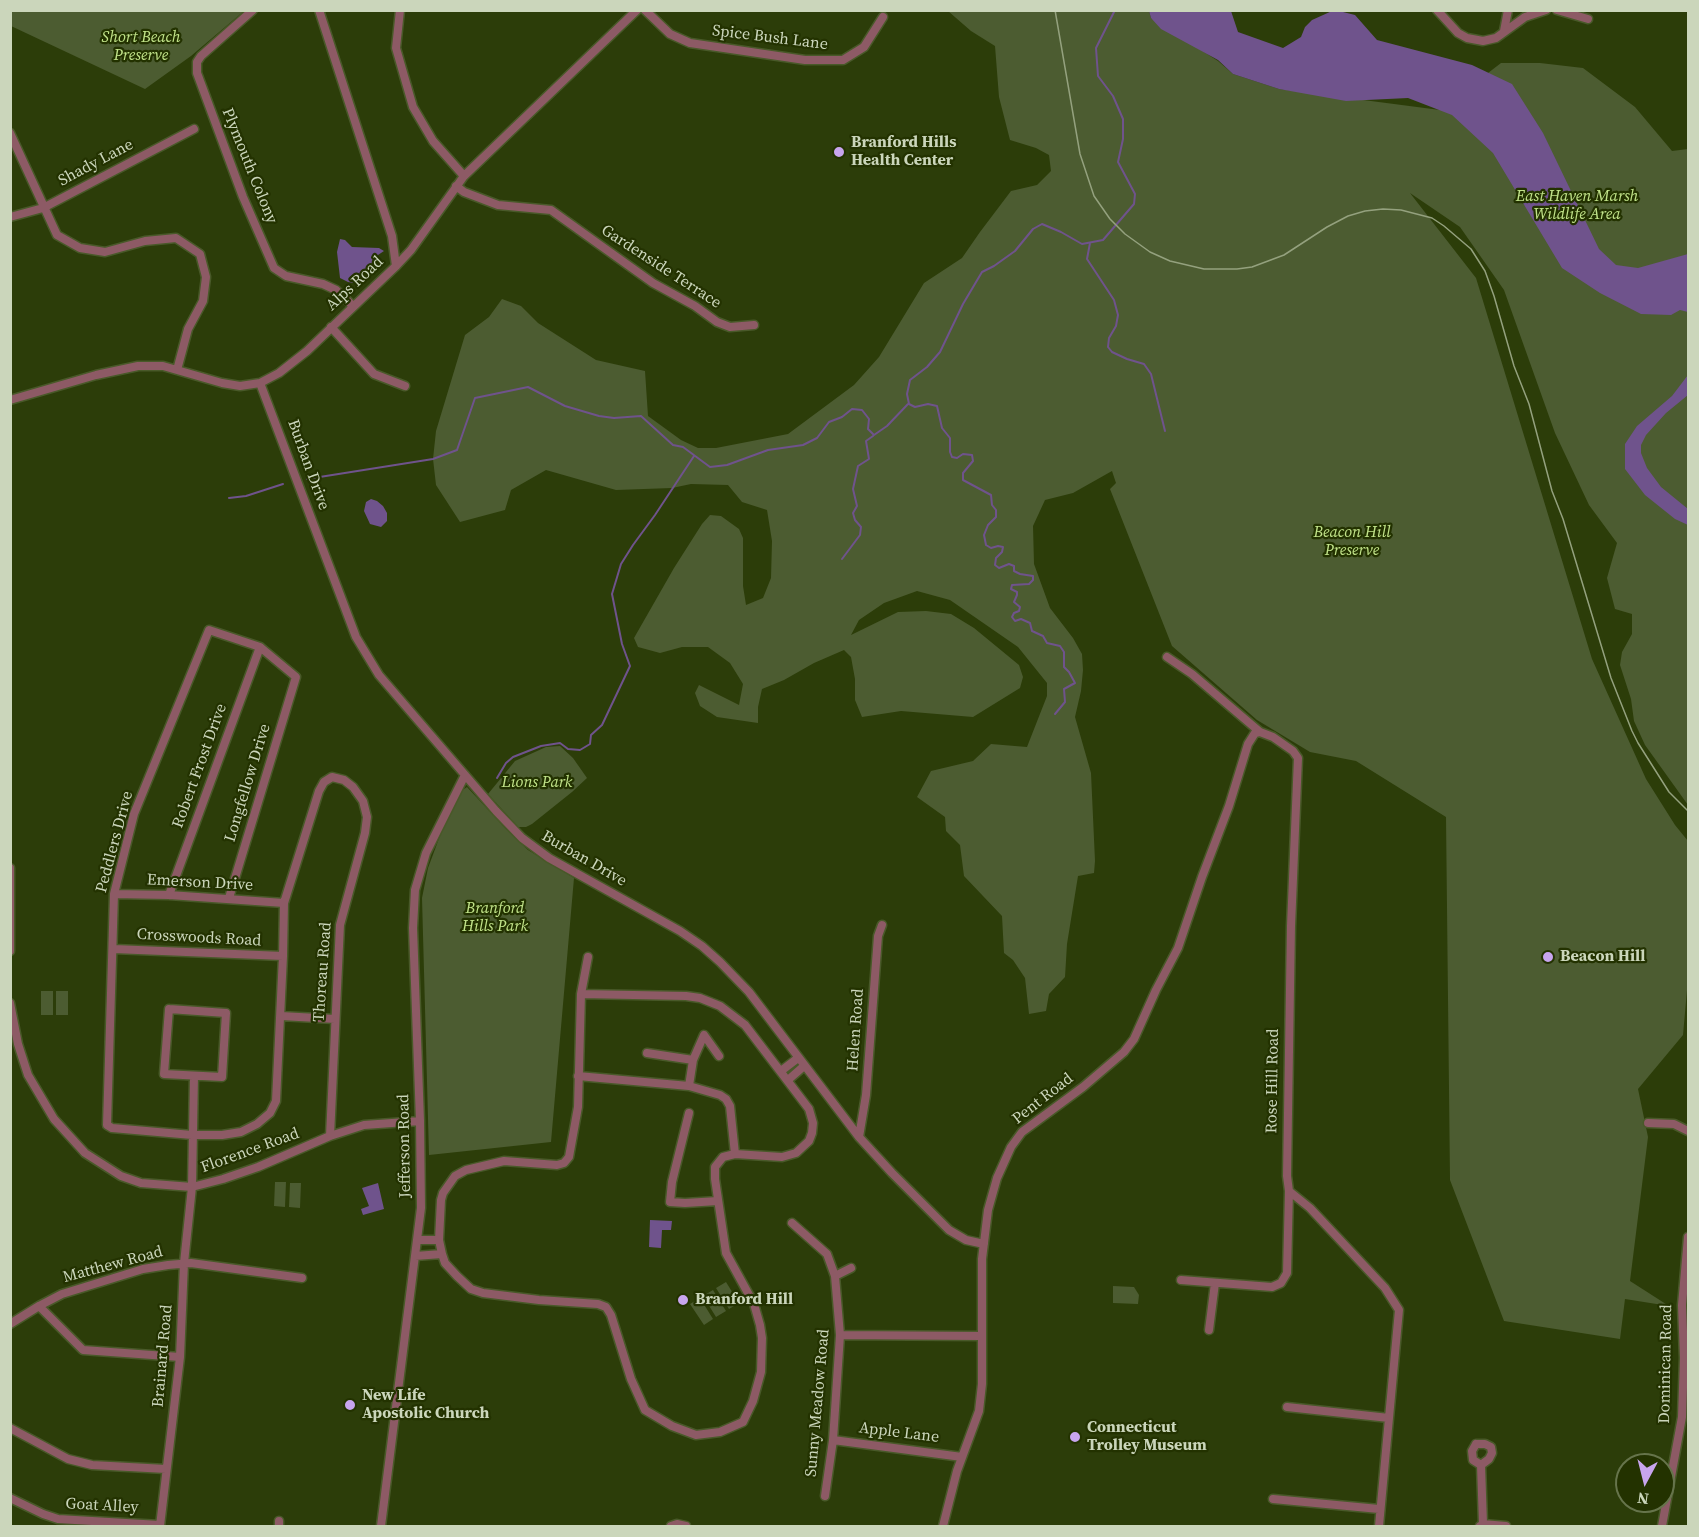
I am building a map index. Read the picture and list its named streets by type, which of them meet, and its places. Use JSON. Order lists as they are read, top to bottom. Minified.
{"streets":{"street":["Spice Bush Lane","Shady Lane","Plymouth Colony","Gardenside Terrace","Alps Road","Burban Drive","Robert Frost Drive","Longfellow Drive","Peddlers Drive","Emerson Drive","Crosswoods Road","Thoreau Road","Helen Road","Rose Hill Road","Pent Road","Jefferson Road","Florence Road","Matthew Road","Brainard Road","Dominican Road","Sunny Meadow Road","Apple Lane","Goat Alley"]},"crossings":[["Plymouth Colony","Alps Road"],["Gardenside Terrace","Alps Road"],["Alps Road","Burban Drive"],["Burban Drive","Helen Road"],["Burban Drive","Pent Road"],["Burban Drive","Jefferson Road"],["Robert Frost Drive","Peddlers Drive"],["Robert Frost Drive","Emerson Drive"],["Longfellow Drive","Peddlers Drive"],["Longfellow Drive","Emerson Drive"],["Peddlers Drive","Emerson Drive"],["Peddlers Drive","Crosswoods Road"],["Peddlers Drive","Thoreau Road"],["Thoreau Road","Florence Road"],["Rose Hill Road","Pent Road"],["Pent Road","Apple Lane"],["Jefferson Road","Florence Road"],["Florence Road","Brainard Road"],["Matthew Road","Brainard Road"],["Brainard Road","Goat Alley"],["Sunny Meadow Road","Apple Lane"]],"parks":["Short Beach Preserve","East Haven Marsh Wildlife Area","Beacon Hill Preserve","Lions Park","Branford Hills Park"],"places":["Branford Hills Health Center","Beacon Hill","Branford Hill","New Life Apostolic Church","Connecticut Trolley Museum"],"north":"bottom"}
